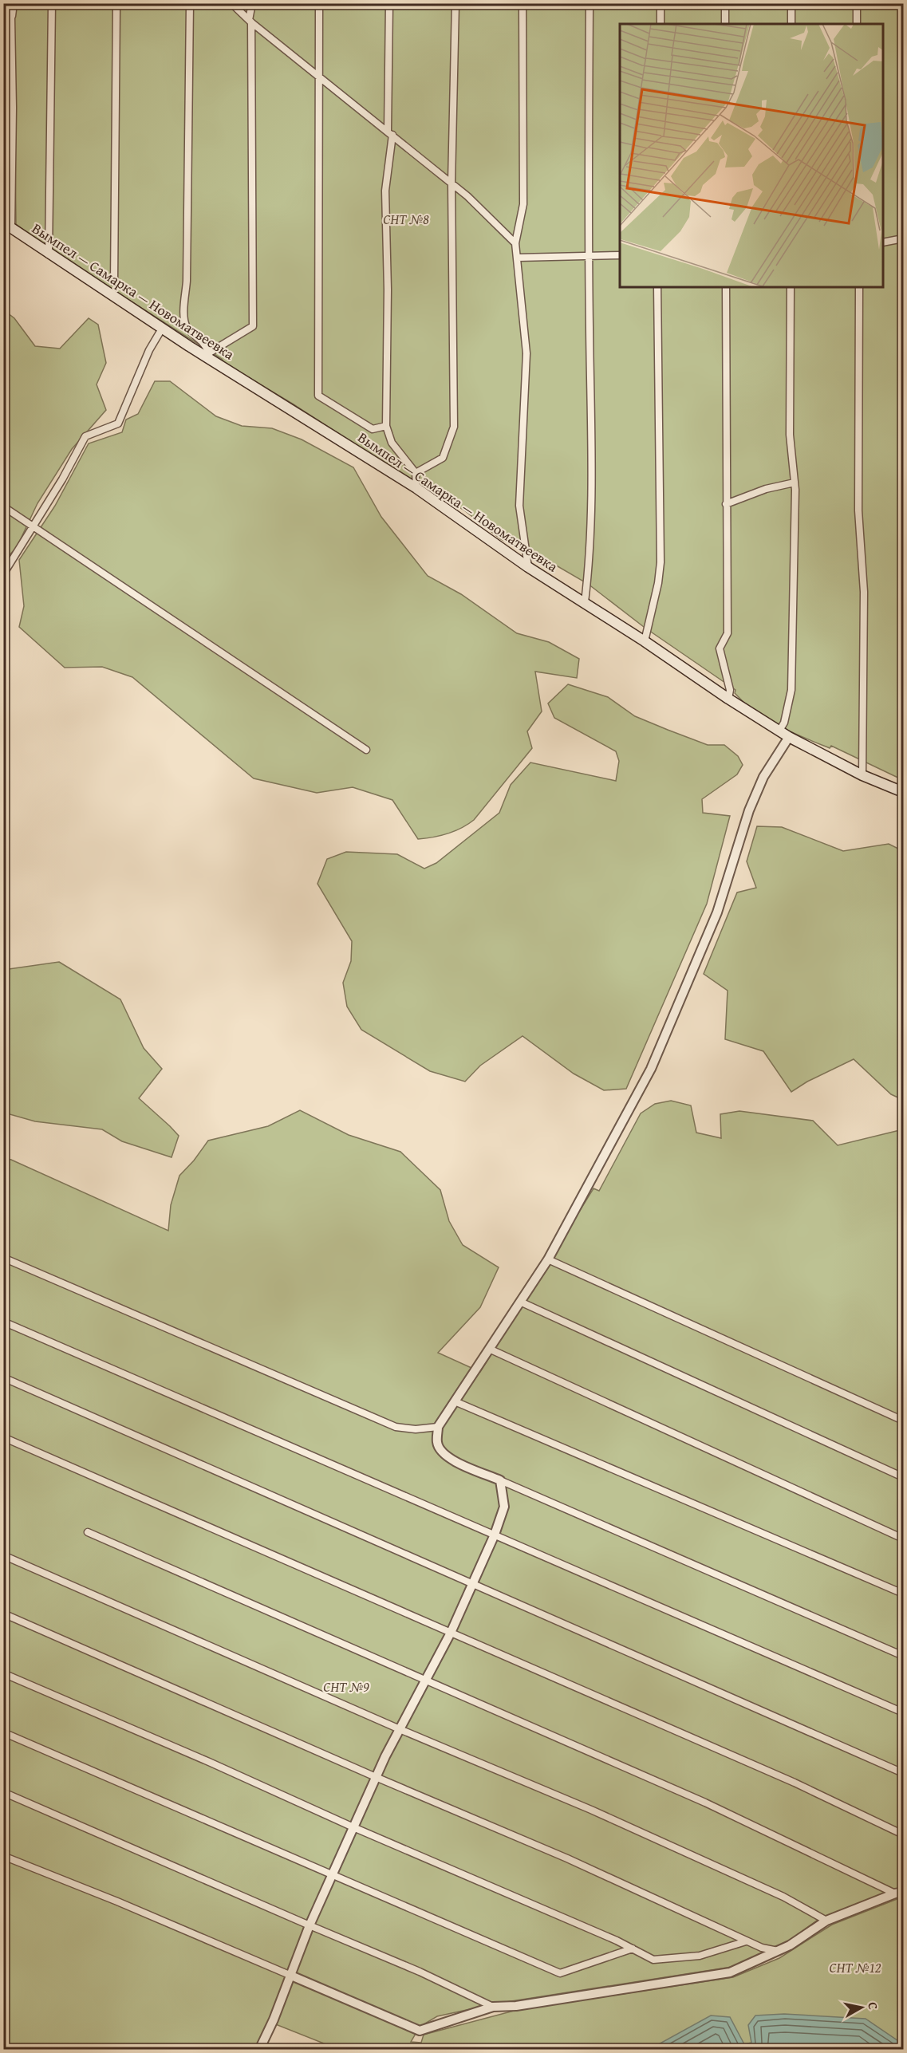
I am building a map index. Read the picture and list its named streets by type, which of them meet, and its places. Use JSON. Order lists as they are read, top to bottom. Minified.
{"streets":{"main road":["Вымпел — Самарка — Новоматвеевка"]},"parks":["СНТ №8","СНТ №9","СНТ №12"],"north":"right"}
